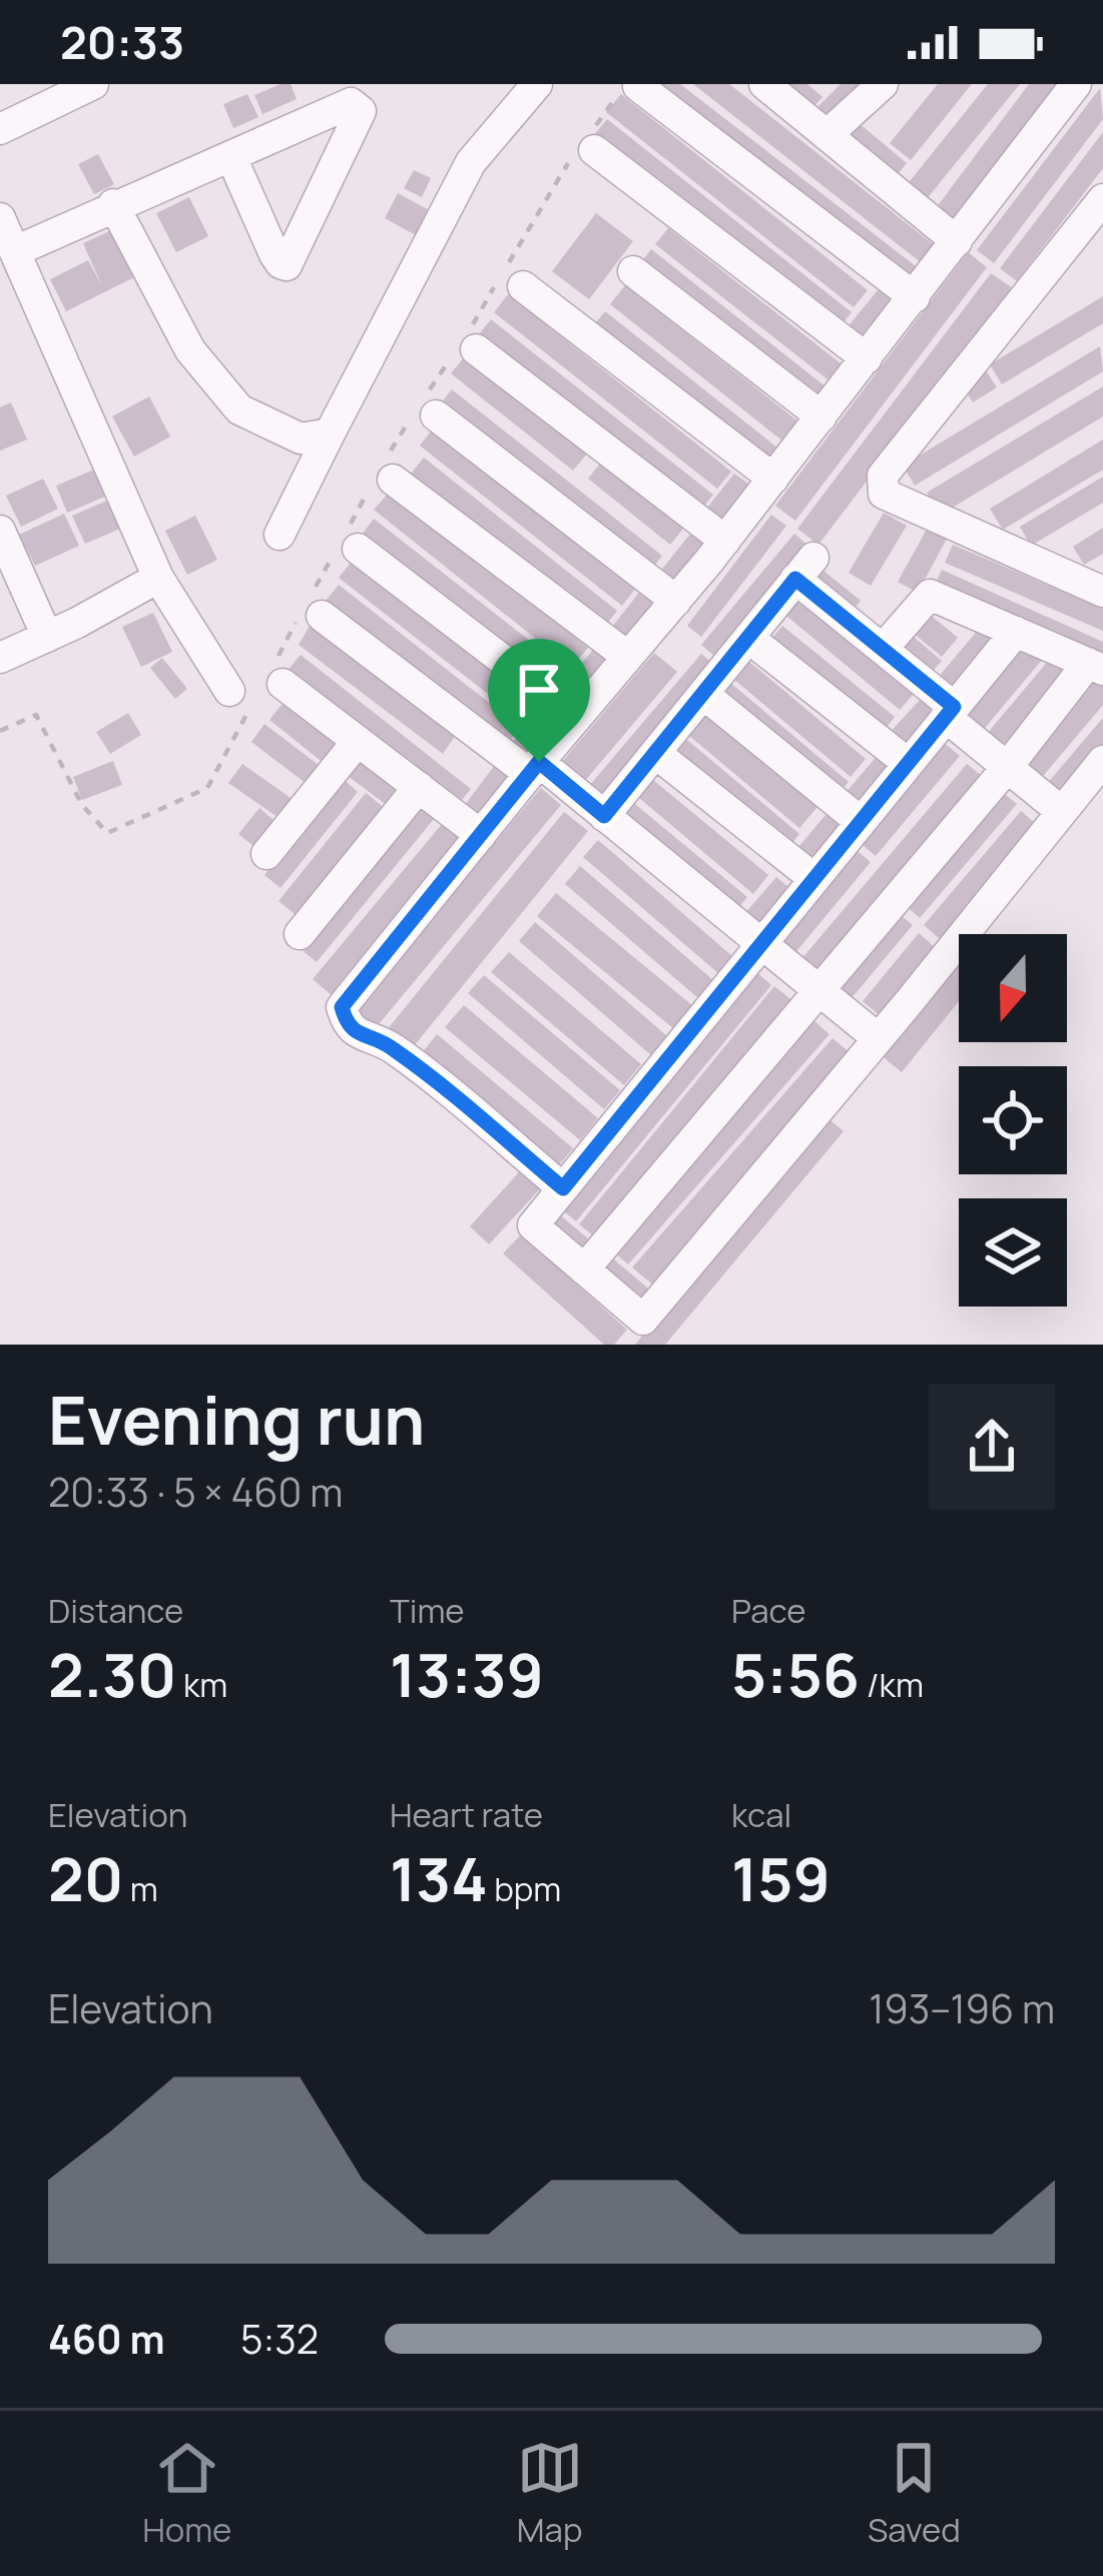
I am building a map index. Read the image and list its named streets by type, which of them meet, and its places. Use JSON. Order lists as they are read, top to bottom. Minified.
{"north":"bottom","page":{"status":"20:33","heading":["Evening run","20:33 · 5 × 460 m"],"stats":[["Distance","2.30 km"],["Time","13:39"],["Pace","5:56 /km"],["Elevation","20 m"],["Heart rate","134 bpm"],["kcal","159"]],"chart":["Elevation","193–196 m"],"list":[{"name":"460 m","note":"5:32"}],"tabs":["Home","Map","Saved"]}}
